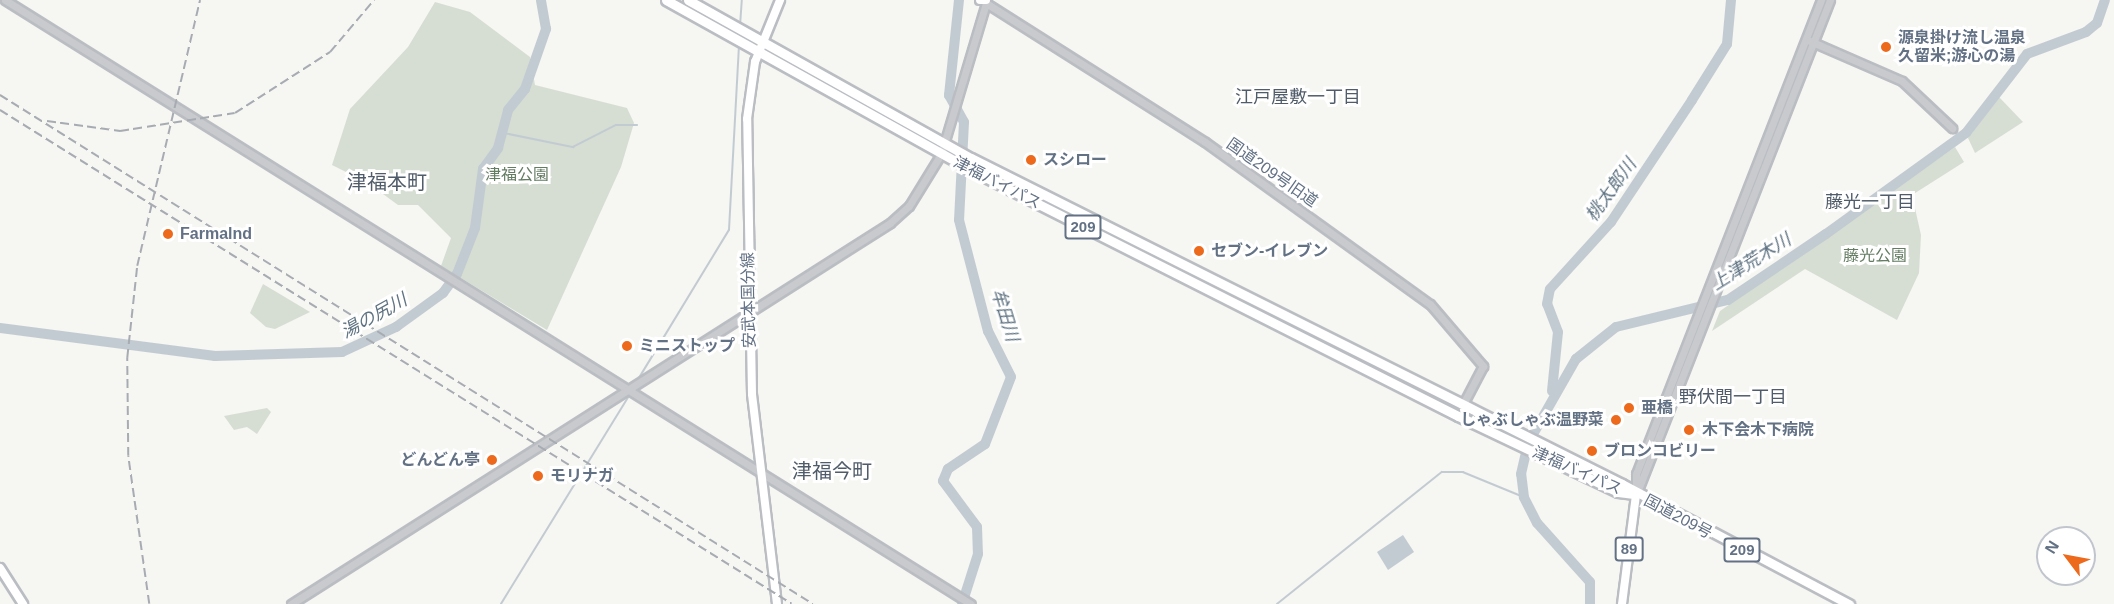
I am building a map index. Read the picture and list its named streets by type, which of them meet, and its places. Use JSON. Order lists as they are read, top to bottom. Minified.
{"streets":{"highway":["津福バイパス","209","国道209号"],"main road":["安武本国分線","89"],"street":["国道209号旧道"]},"crossings":[["国道209号旧道","津福バイパス"],["津福バイパス","安武本国分線"],["津福バイパス","国道209号"],["津福バイパス","89"],["国道209号","89"]],"districts":["江戸屋敷一丁目","津福本町","藤光一丁目","野伏間一丁目","津福今町"],"water":["桃太郎川","上津荒木川","牟田川","湯の尻川"],"parks":["津福公園","藤光公園"],"places":["源泉掛け流し温泉 久留米;游心の湯","スシロー","Farmalnd","セブン-イレブン","ミニストップ","亜橋","しゃぶしゃぶ温野菜","木下会木下病院","ブロンコビリー","どんどん亭","モリナガ"],"north":"top left"}
